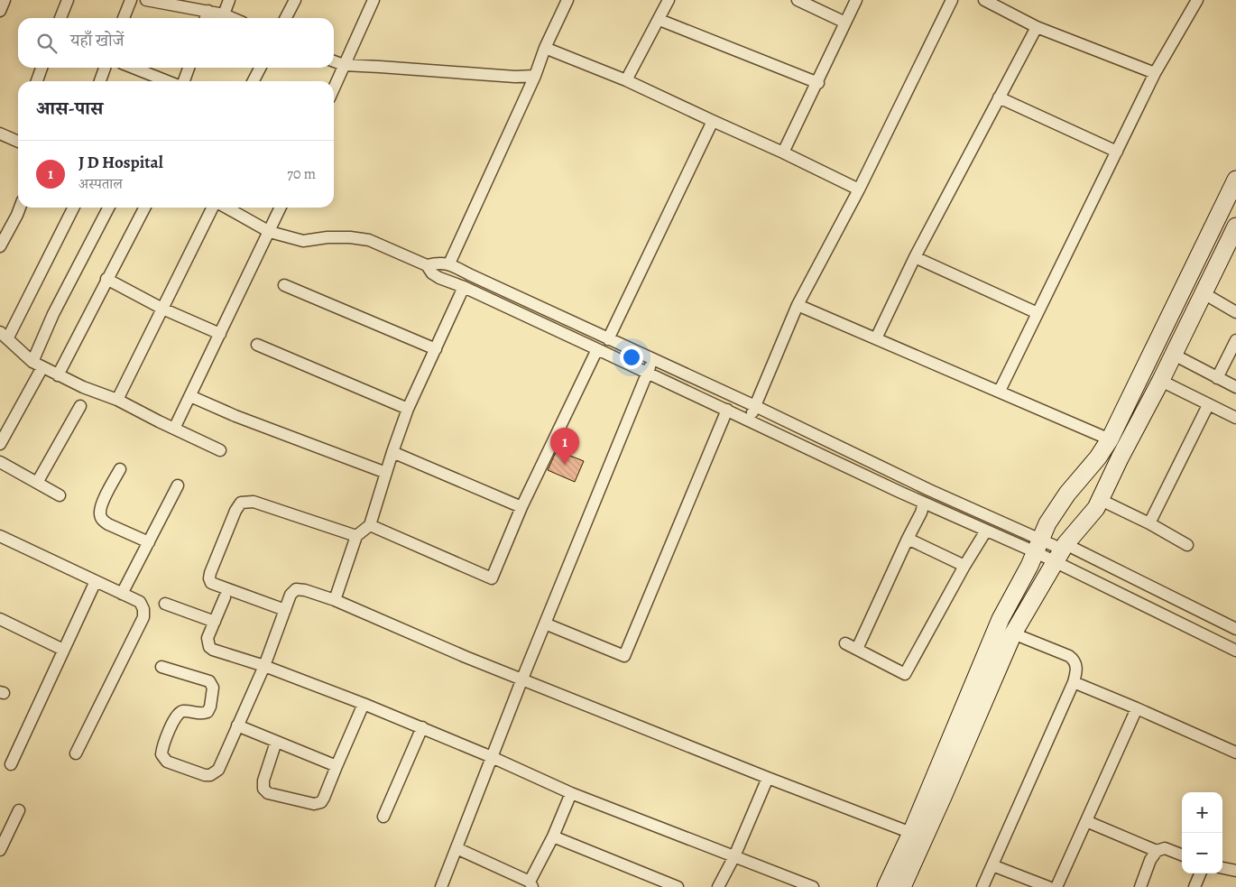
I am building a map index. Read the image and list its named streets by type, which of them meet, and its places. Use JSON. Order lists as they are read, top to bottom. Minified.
{"page":{"search":"यहाँ खोजें","heading":"आस-पास","list":[{"mark":"1","name":"J D Hospital","note":"अस्पताल","value":"70 m"}],"pins":"1","map_buttons":["+","−"]}}
